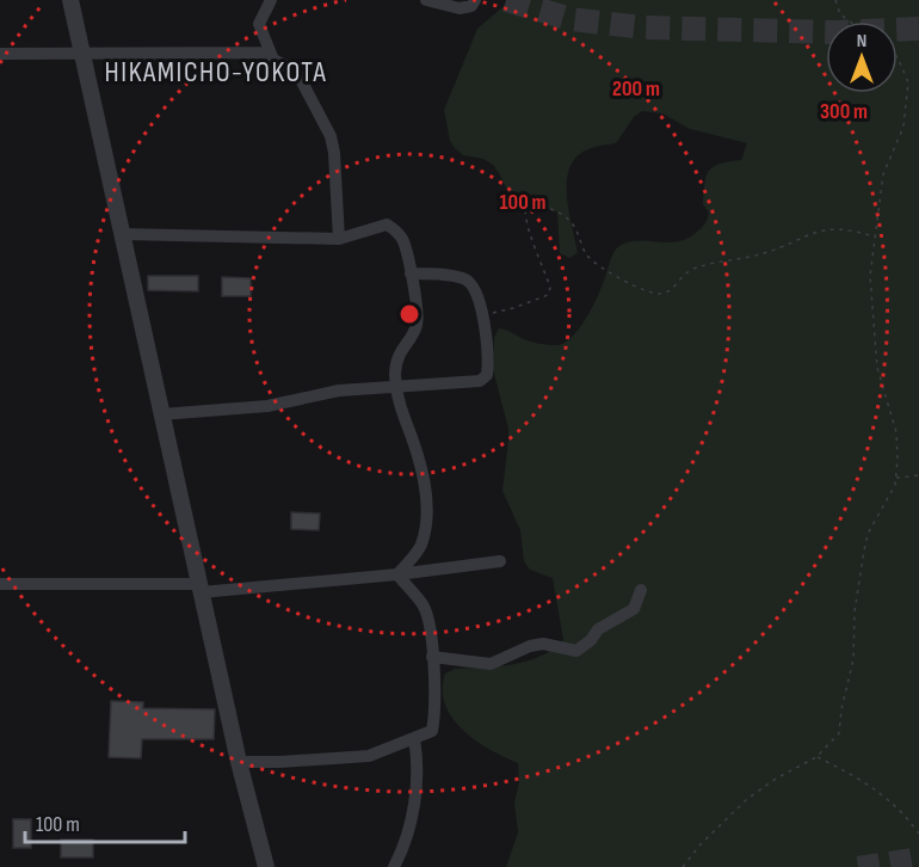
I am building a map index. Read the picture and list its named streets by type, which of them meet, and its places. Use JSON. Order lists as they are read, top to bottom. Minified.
{"districts":["HIKAMICHO-YOKOTA"],"scale_bar":"100 m","north":"top","rings":["200 m","300 m","100 m"]}
